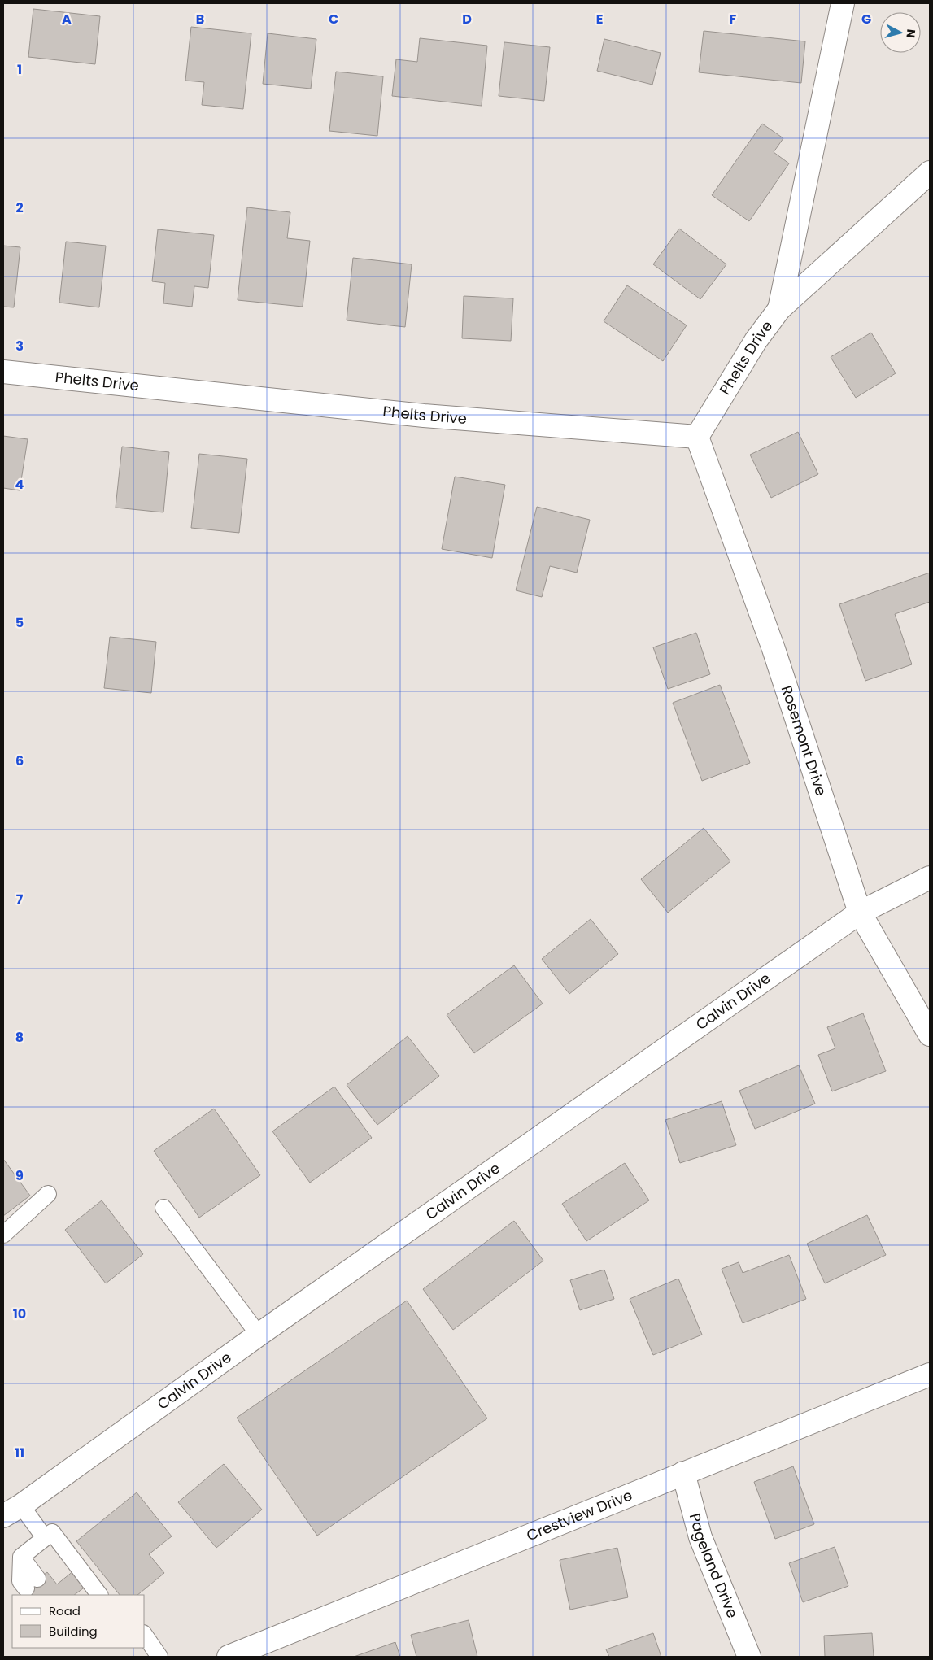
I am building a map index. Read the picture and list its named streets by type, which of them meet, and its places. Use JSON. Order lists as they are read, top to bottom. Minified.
{"streets":{"street":["Phelts Drive","Rosemont Drive","Calvin Drive","Crestview Drive","Pageland Drive"]},"crossings":[["Phelts Drive","Rosemont Drive"],["Rosemont Drive","Calvin Drive"],["Crestview Drive","Pageland Drive"]],"legend":["Road","Building"],"north":"right","grid":{"columns":["A","B","C","D","E","F","G"],"rows":["1","2","3","4","5","6","7","8","9","10","11"]}}
